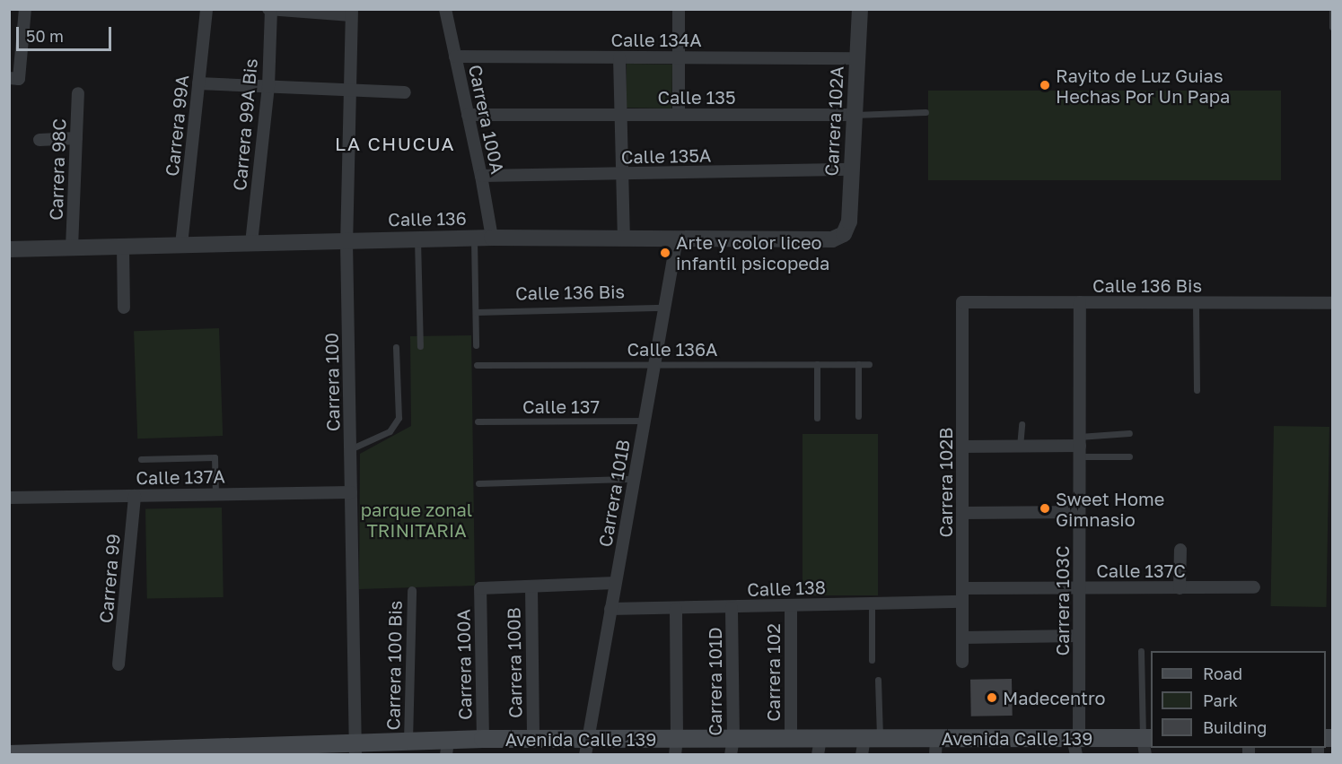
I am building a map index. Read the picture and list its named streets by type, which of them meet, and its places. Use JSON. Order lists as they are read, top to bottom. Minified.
{"streets":{"main road":["Avenida Calle 139"],"street":["Calle 134A","Calle 135","Carrera 100A","Carrera 102A","Carrera 99A Bis","Carrera 99A","Calle 135A","Carrera 98C","Calle 136","Calle 136 Bis","Carrera 100","Calle 137A","Carrera 102B","Carrera 101B","Calle 137C","Carrera 99","Calle 138","Carrera 103C","Carrera 100B","Carrera 100 Bis","Carrera 102","Carrera 101D"],"lane":["Calle 136A","Calle 137"]},"crossings":[["Calle 134A","Carrera 100A"],["Calle 134A","Carrera 102A"],["Calle 135","Carrera 100A"],["Calle 135","Carrera 102A"],["Carrera 100A","Calle 135A"],["Carrera 100A","Calle 136"],["Carrera 100A","Carrera 100B"],["Carrera 100A","Avenida Calle 139"],["Carrera 102A","Calle 135A"],["Carrera 102A","Calle 136"],["Carrera 99A Bis","Calle 136"],["Carrera 99A","Calle 136"],["Carrera 98C","Calle 136"],["Calle 136","Carrera 100"],["Calle 136","Carrera 101B"],["Calle 136 Bis","Carrera 102B"],["Calle 136 Bis","Carrera 101B"],["Calle 136 Bis","Carrera 103C"],["Calle 136A","Carrera 101B"],["Carrera 100","Calle 137A"],["Carrera 100","Avenida Calle 139"],["Calle 137","Carrera 101B"],["Calle 137A","Carrera 99"],["Carrera 102B","Calle 137C"],["Carrera 102B","Calle 138"],["Carrera 101B","Calle 138"],["Carrera 101B","Avenida Calle 139"],["Calle 137C","Carrera 103C"],["Calle 138","Carrera 102"],["Calle 138","Carrera 101D"],["Carrera 103C","Avenida Calle 139"],["Carrera 100B","Avenida Calle 139"],["Carrera 100 Bis","Avenida Calle 139"],["Carrera 102","Avenida Calle 139"],["Carrera 101D","Avenida Calle 139"]],"districts":["LA CHUCUA"],"parks":["parque zonal TRINITARIA"],"places":["Rayito de Luz Guias Hechas Por Un Papa","Arte y color liceo infantil psicopeda","Sweet Home Gimnasio","Madecentro"],"legend":["Road","Park","Building"],"scale_bar":"50 m"}
